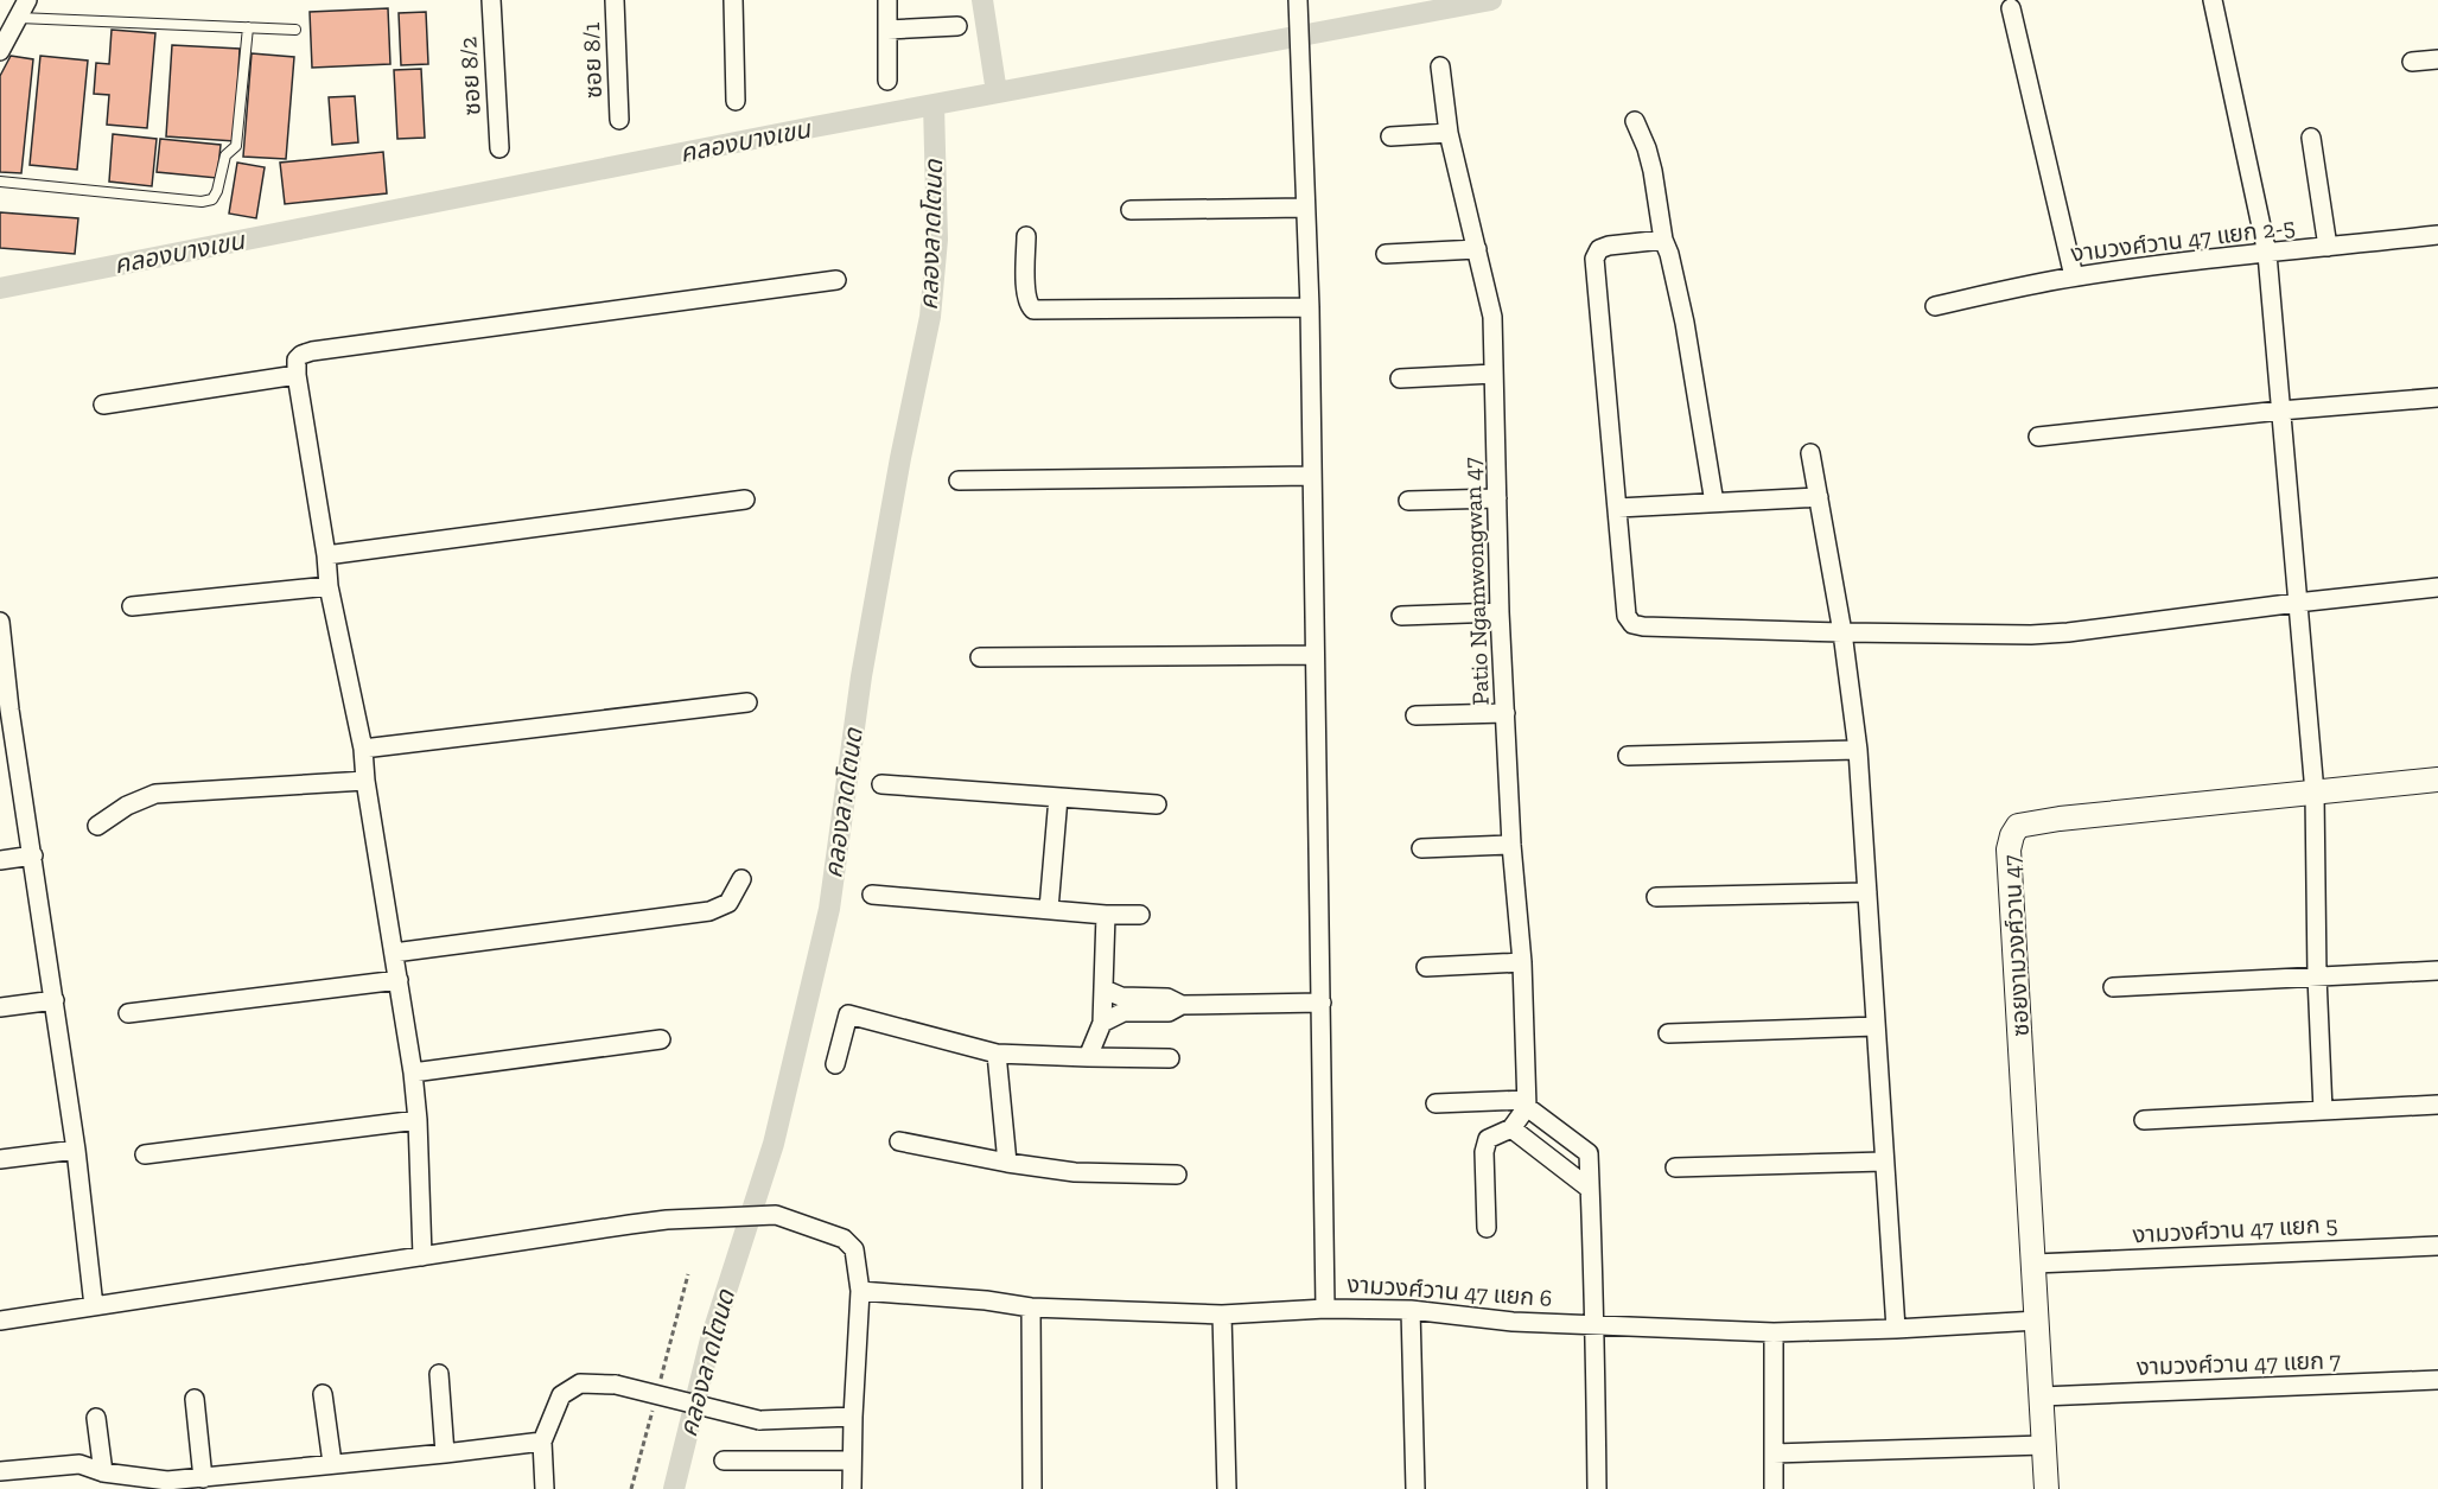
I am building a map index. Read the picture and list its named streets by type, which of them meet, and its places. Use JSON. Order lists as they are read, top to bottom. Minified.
{"streets":{"street":["ซอย 8/1","ซอย 8/2","งามวงศ์วาน 47 แยก 2-5","Patio Ngamwongwan 47","ซอยงามวงศ์วาน 47","งามวงศ์วาน 47 แยก 5","งามวงศ์วาน 47 แยก 6","งามวงศ์วาน 47 แยก 7"]},"crossings":[["ซอยงามวงศ์วาน 47","งามวงศ์วาน 47 แยก 5"],["ซอยงามวงศ์วาน 47","งามวงศ์วาน 47 แยก 6"],["ซอยงามวงศ์วาน 47","งามวงศ์วาน 47 แยก 7"]],"water":["คลองบางเขน","คลองลาดโตนด"]}
